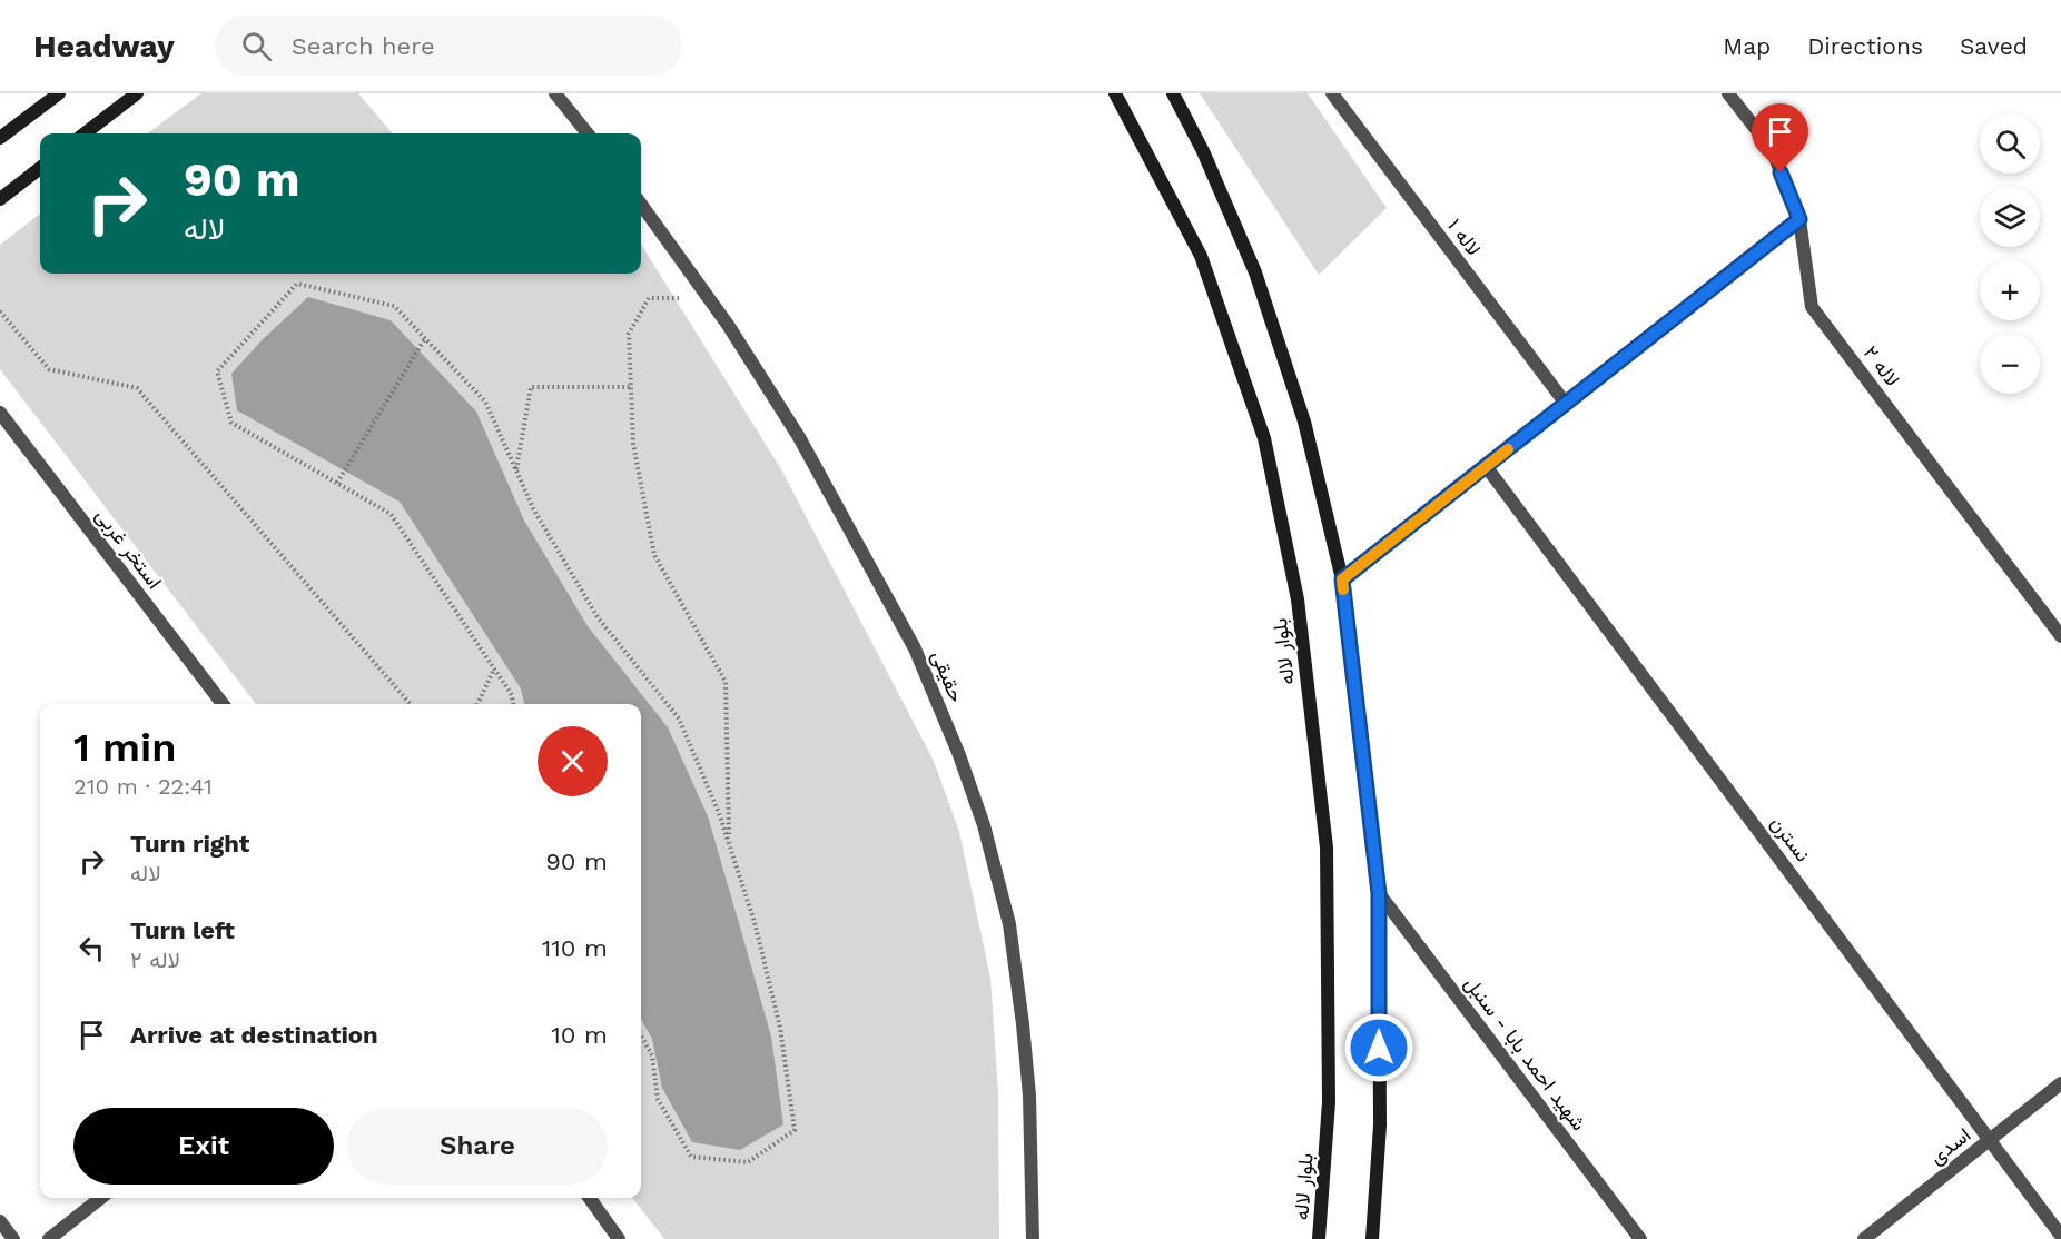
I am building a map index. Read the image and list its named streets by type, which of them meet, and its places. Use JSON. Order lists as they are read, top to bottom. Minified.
{"streets":{"main road":["بلوار لاله"],"street":["لاله ۱","لاله ۲","استخر غربی","حقیقی","نسترن","شهید احمد بابا - سنبل","اسدی"]},"crossings":[["نسترن","اسدی"]],"page":{"header":"Headway","search":"Search here","nav":["Map","Directions","Saved"],"map_buttons":["+","−"],"turn":["90 m","لاله"],"heading":["1 min","210 m · 22:41"],"list":[{"name":"Turn right","note":"لاله","value":"90 m"},{"name":"Turn left","note":"لاله ۲","value":"110 m"},{"name":"Arrive at destination","value":"10 m"}],"buttons":["Exit","Share"]}}
